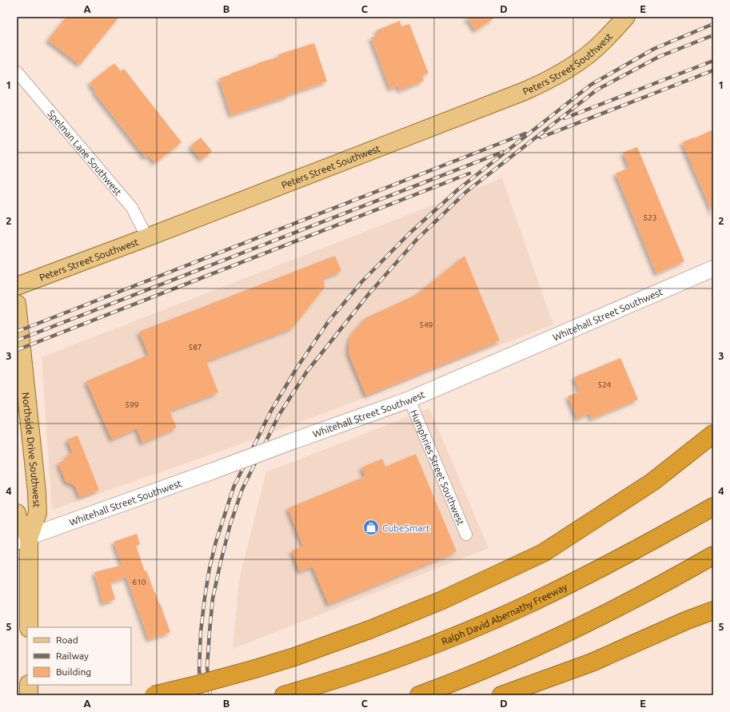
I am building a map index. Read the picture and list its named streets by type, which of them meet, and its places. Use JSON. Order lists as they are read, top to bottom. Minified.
{"streets":{"highway":["Ralph David Abernathy Freeway"],"main road":["Peters Street Southwest","Whitehall Street Southwest","Northside Drive Southwest"],"street":["Spelman Lane Southwest","Humphries Street Southwest"]},"crossings":[["Peters Street Southwest","Spelman Lane Southwest"],["Whitehall Street Southwest","Northside Drive Southwest"],["Whitehall Street Southwest","Humphries Street Southwest"]],"places":{"shop":["CubeSmart"]},"house_numbers":["523","549","587","524","599","610"],"legend":["Road","Railway","Building"],"grid":{"columns":["A","B","C","D","E"],"rows":["1","2","3","4","5"]}}
